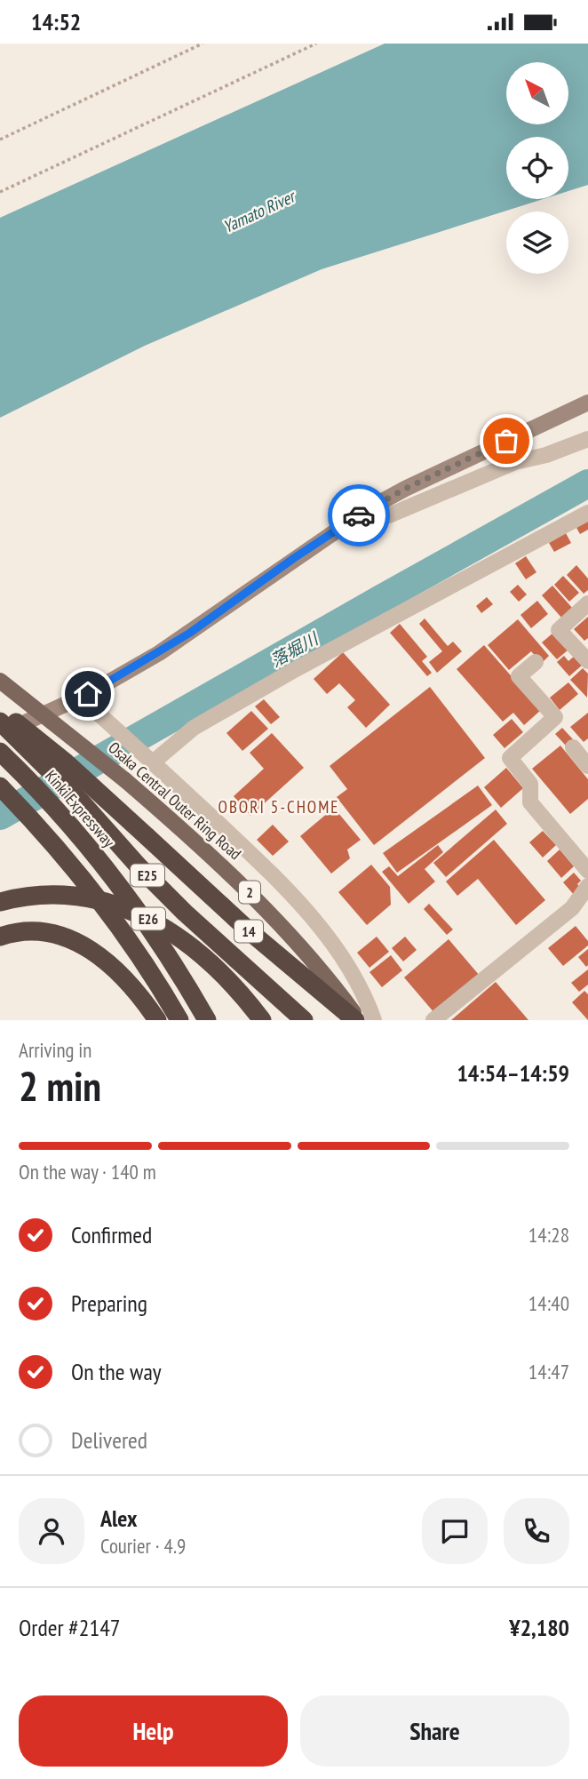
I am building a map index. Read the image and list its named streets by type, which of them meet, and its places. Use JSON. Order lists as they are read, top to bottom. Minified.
{"streets":{"highway":["Kinki Expressway","E25","E26","14"],"main road":["Osaka Central Outer Ring Road","2"]},"crossings":[["Osaka Central Outer Ring Road","14"]],"districts":["OBORI 5-CHOME"],"water":["Yamato River","落堀川"],"north":"top left","page":{"status":"14:52","heading":["2 min","Arriving in","14:54–14:59"],"panel":["Alex","Courier · 4.9","Order #2147","¥2,180"],"bar":"On the way · 140 m","list":[["Confirmed","14:28"],["Preparing","14:40"],["On the way","14:47"],"Delivered"],"buttons":["Help","Share"]}}
